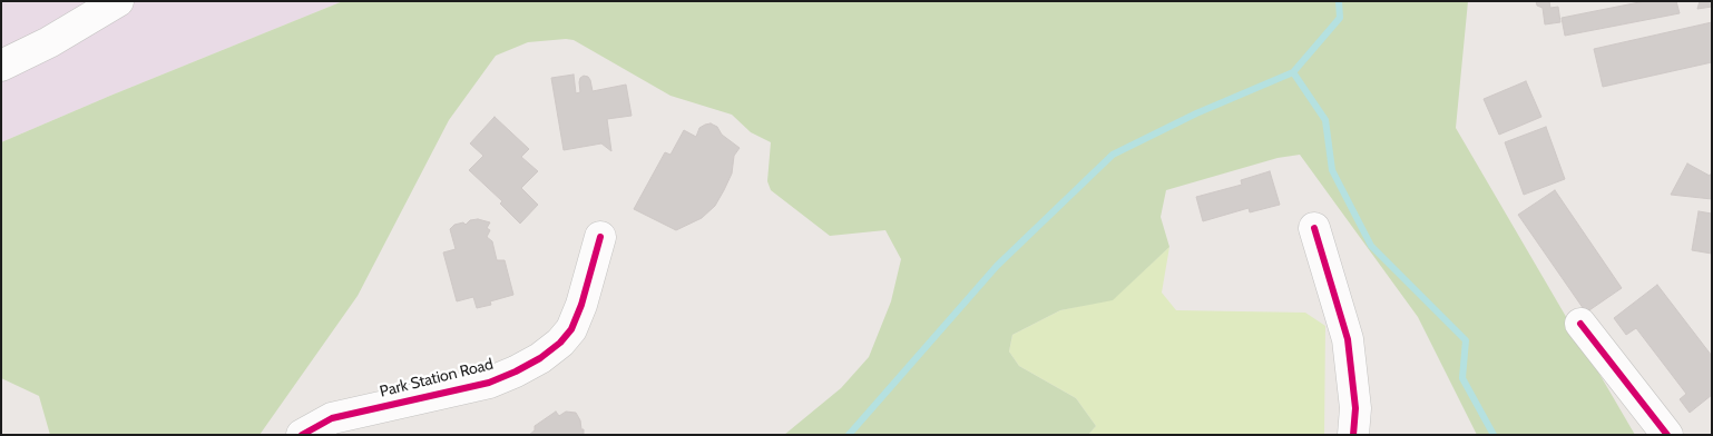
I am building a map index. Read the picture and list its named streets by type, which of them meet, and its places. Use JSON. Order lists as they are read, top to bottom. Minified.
{"streets":{"street":["Park Station Road"]}}
